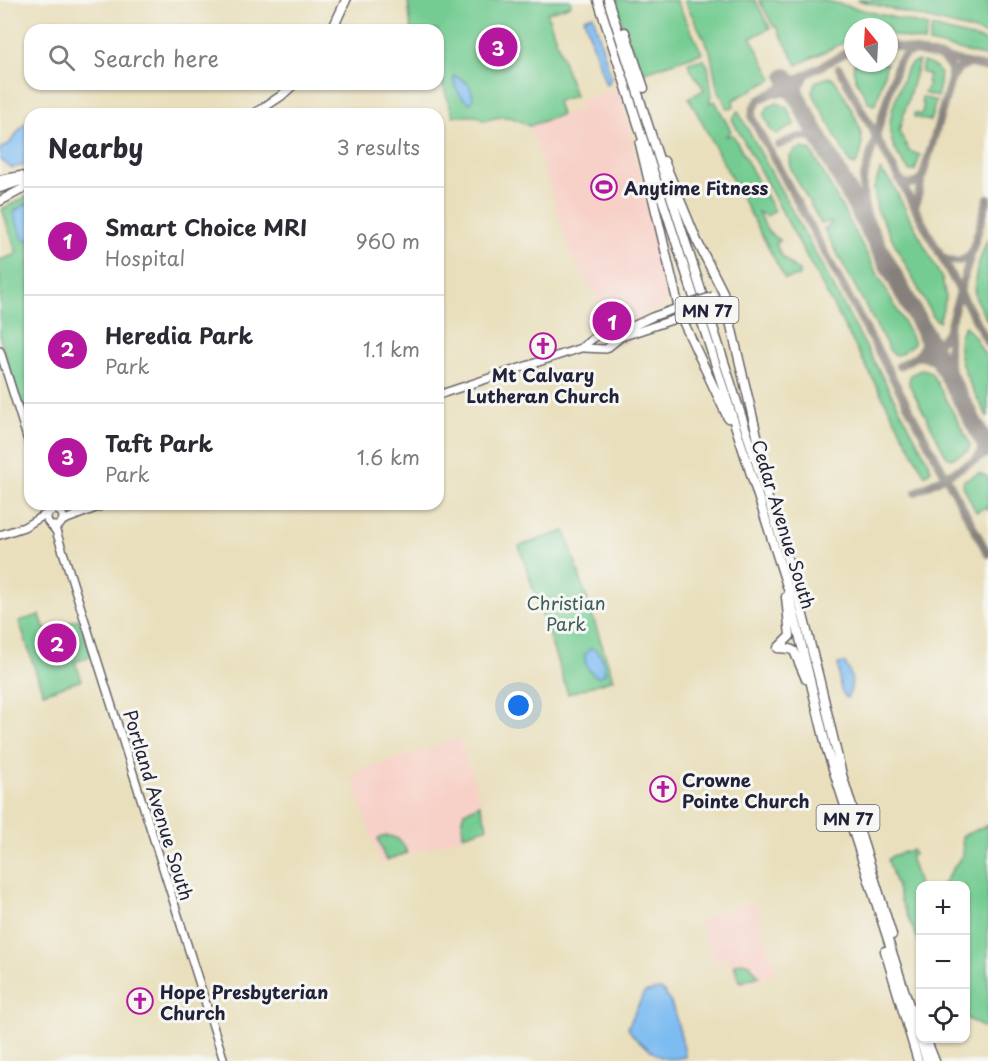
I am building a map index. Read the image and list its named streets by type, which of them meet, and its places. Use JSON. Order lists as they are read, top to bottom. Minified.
{"streets":{"highway":["MN 77","Cedar Avenue South"],"main road":["Portland Avenue South"]},"parks":["Christian Park"],"places":{"sports":["Anytime Fitness"],"church":["Mt Calvary Lutheran Church","Crowne Pointe Church","Hope Presbyterian Church"]},"north":"top","page":{"search":"Search here","pins":["3","1","2"],"heading":["Nearby","3 results"],"list":[{"mark":"1","name":"Smart Choice MRI","note":"Hospital","value":"960 m"},{"mark":"2","name":"Heredia Park","note":"Park","value":"1.1 km"},{"mark":"3","name":"Taft Park","note":"Park","value":"1.6 km"}],"map_buttons":["+","−"]}}
